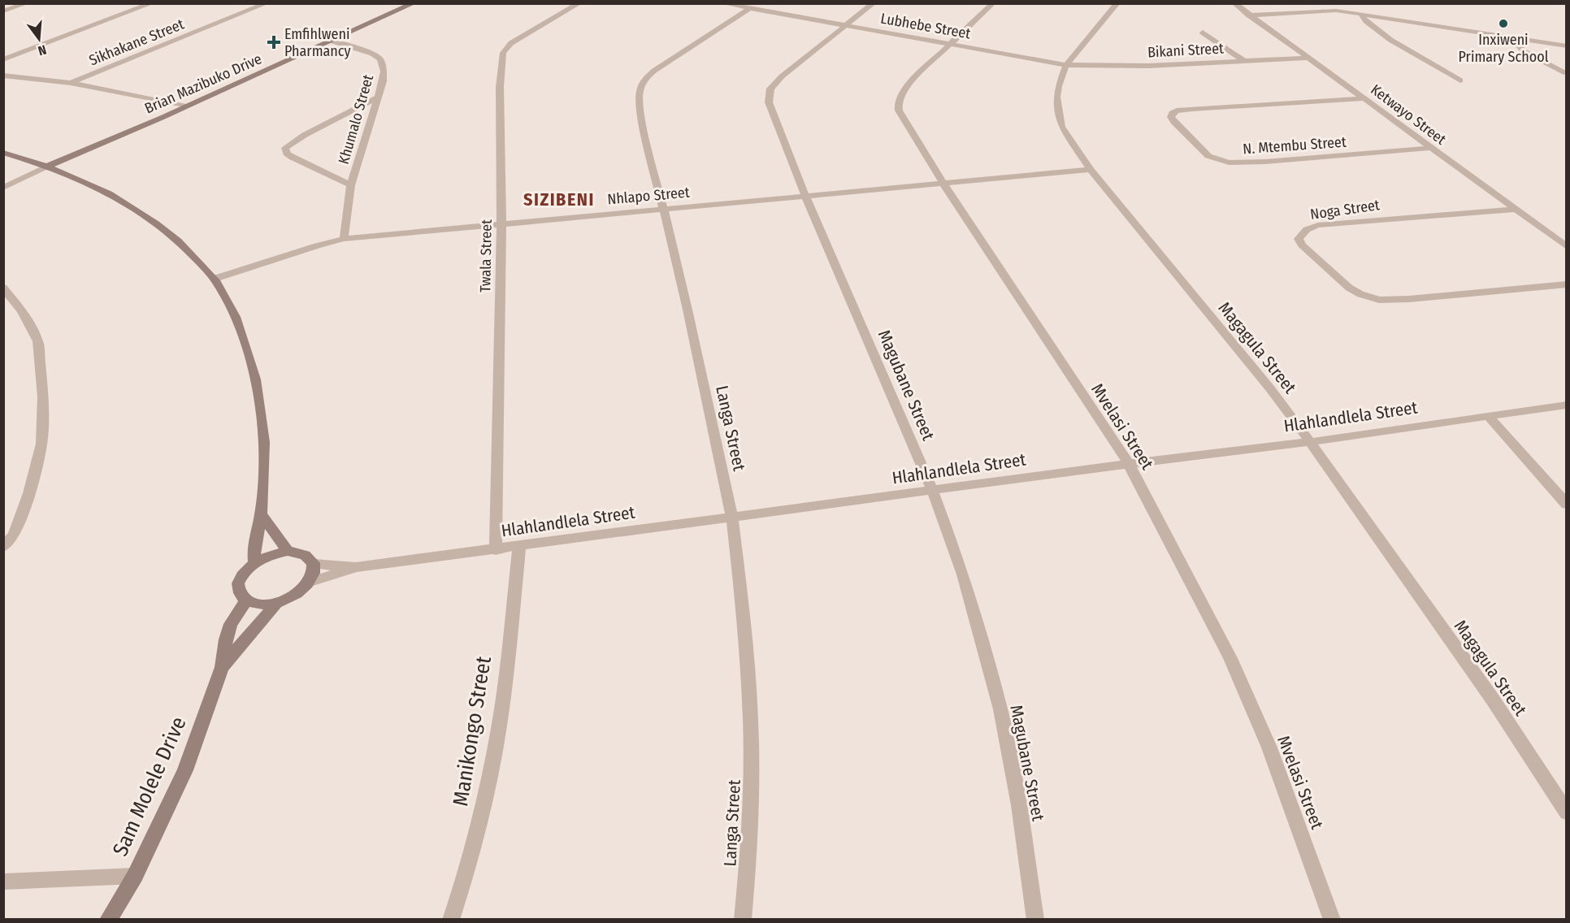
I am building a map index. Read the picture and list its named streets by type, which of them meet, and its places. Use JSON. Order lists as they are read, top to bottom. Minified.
{"streets":{"street":["Lubhebe Street","Sikhakane Street","Bikani Street","Brian Mazibuko Drive","Ketwayo Street","Khumalo Street","N. Mtembu Street","Nhlapo Street","Noga Street","Twala Street","Magagula Street","Magubane Street","Hlahlandlela Street","Mvelasi Street","Langa Street","Manikongo Street","Sam Molele Drive"]},"crossings":[["Lubhebe Street","Bikani Street"],["Lubhebe Street","Magagula Street"],["Lubhebe Street","Magubane Street"],["Lubhebe Street","Mvelasi Street"],["Lubhebe Street","Langa Street"],["Bikani Street","Ketwayo Street"],["Bikani Street","Magagula Street"],["Brian Mazibuko Drive","Khumalo Street"],["Ketwayo Street","N. Mtembu Street"],["Ketwayo Street","Noga Street"],["Khumalo Street","Nhlapo Street"],["Nhlapo Street","Twala Street"],["Nhlapo Street","Magagula Street"],["Nhlapo Street","Magubane Street"],["Nhlapo Street","Mvelasi Street"],["Nhlapo Street","Langa Street"],["Twala Street","Hlahlandlela Street"],["Magagula Street","Hlahlandlela Street"],["Magubane Street","Hlahlandlela Street"],["Hlahlandlela Street","Mvelasi Street"],["Hlahlandlela Street","Langa Street"],["Hlahlandlela Street","Manikongo Street"],["Hlahlandlela Street","Sam Molele Drive"]],"districts":["SIZIBENI"],"places":{"other":["Inxiweni Primary School"],"health":["Emfihlweni Pharmancy"]},"north":"bottom"}
